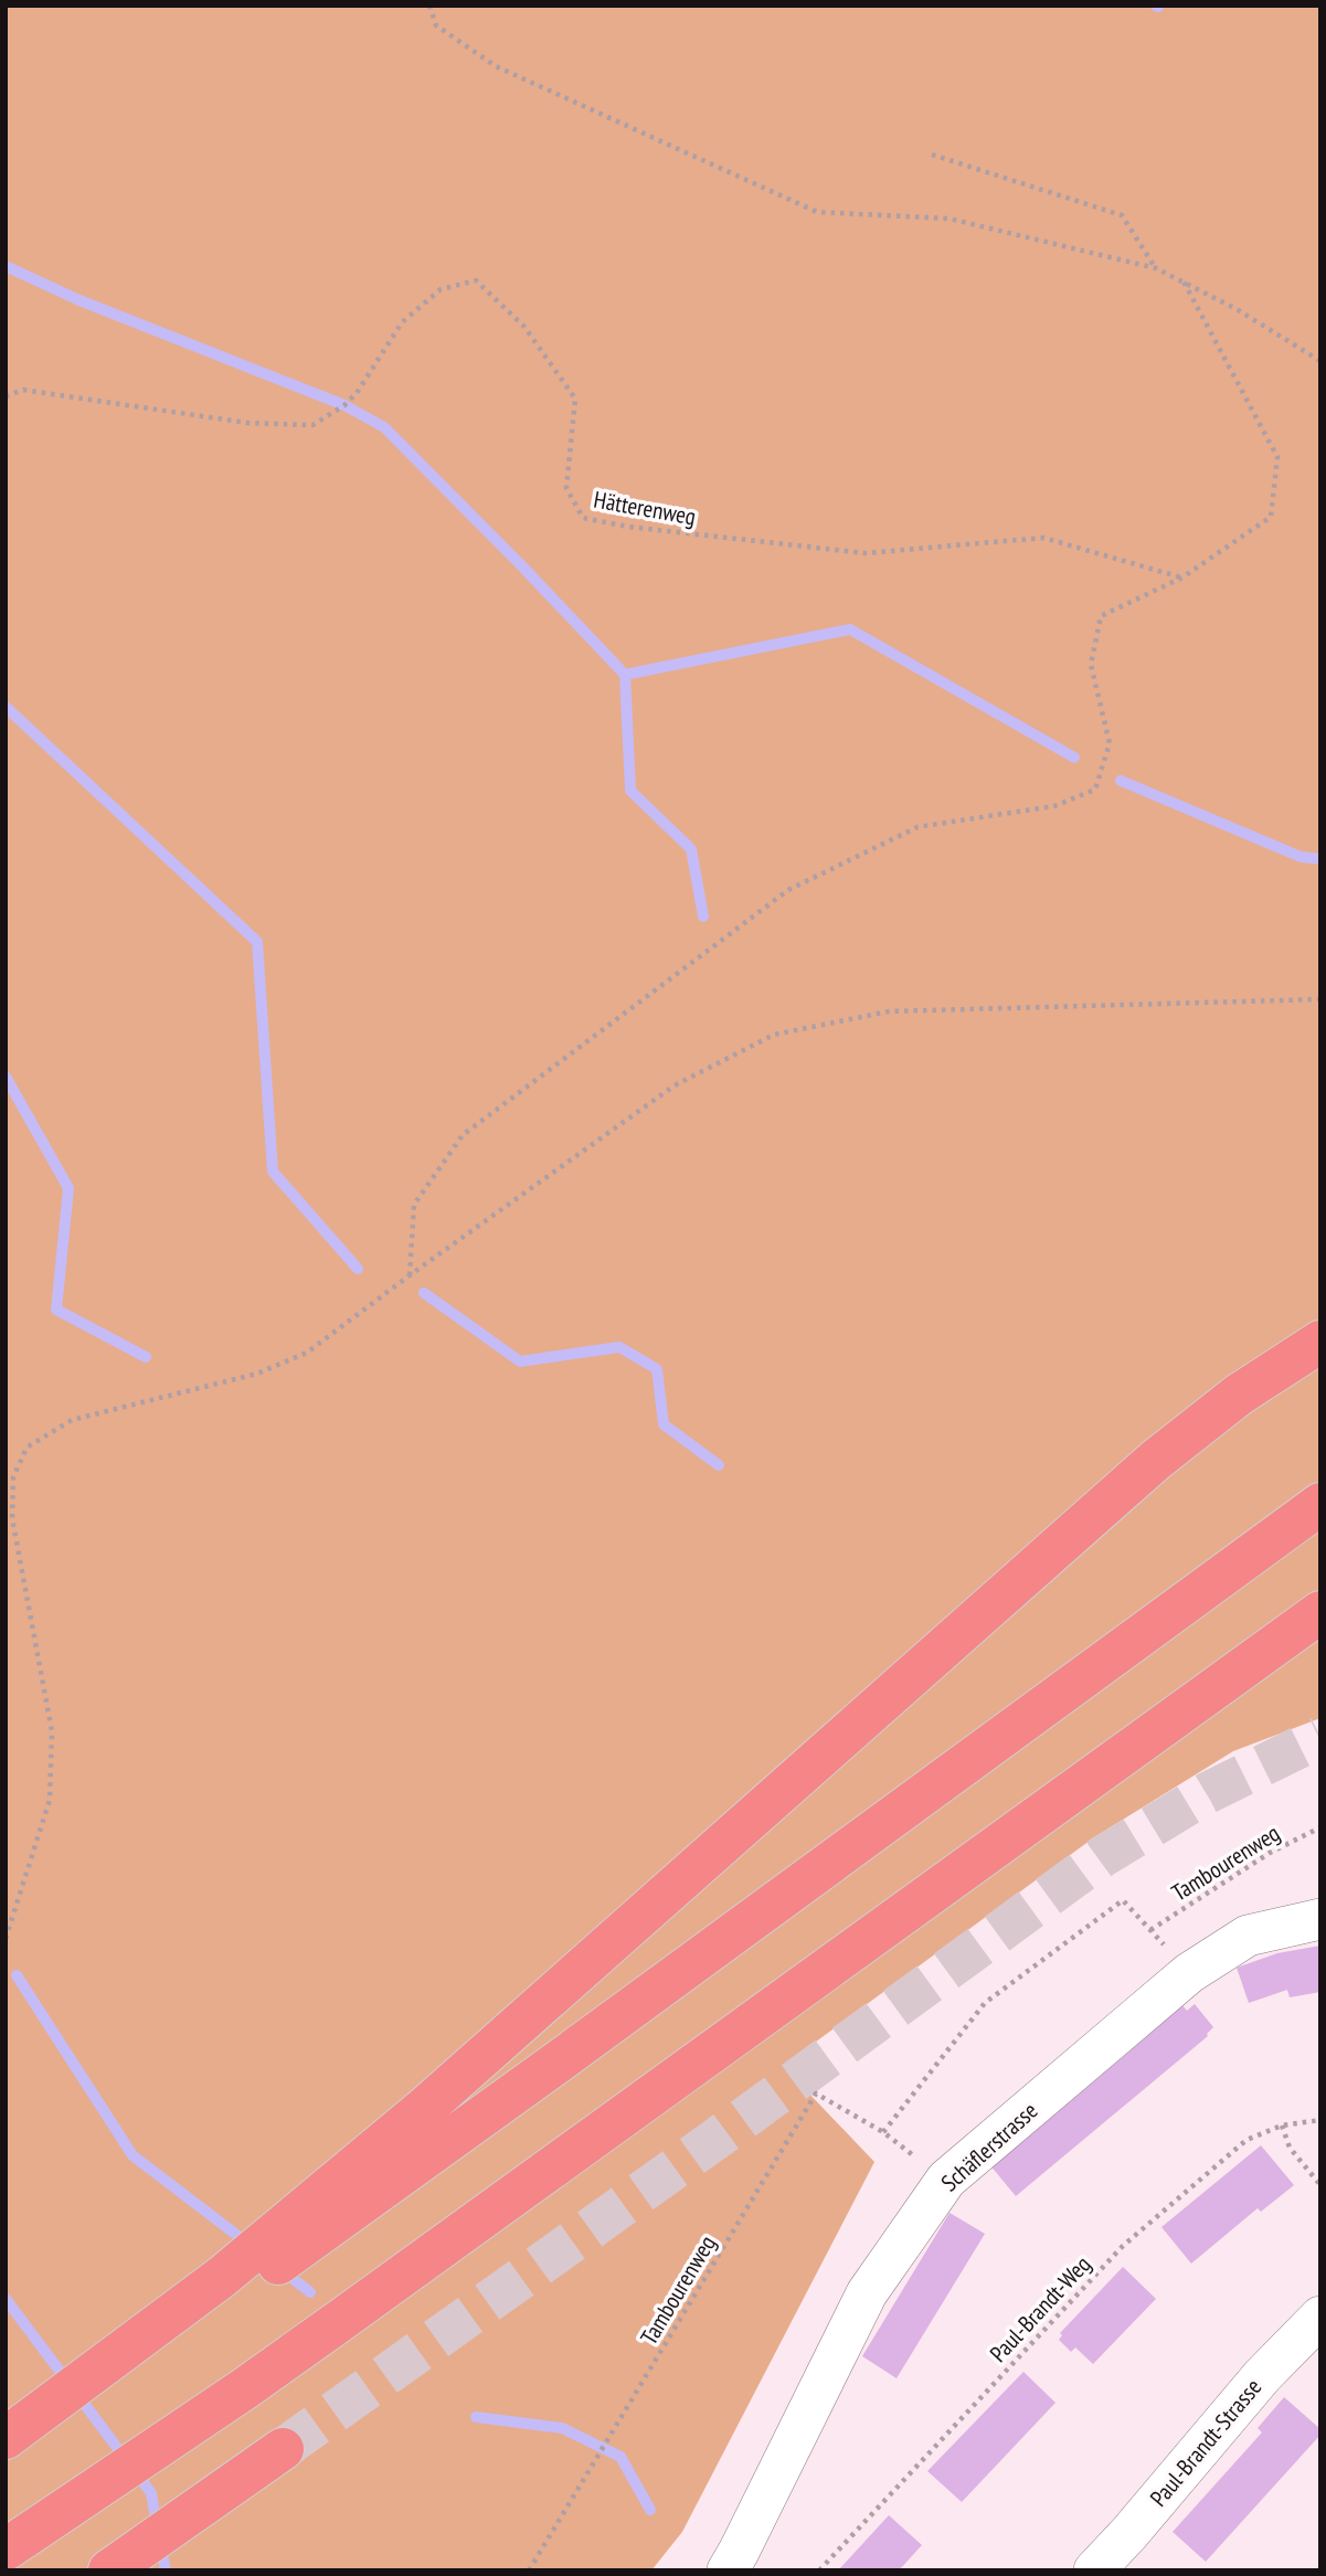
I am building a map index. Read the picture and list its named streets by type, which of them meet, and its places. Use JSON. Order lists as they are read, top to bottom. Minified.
{"streets":{"street":["Schäflerstrasse","Paul-Brandt-Strasse"],"path":["Hätterenweg","Tambourenweg","Paul-Brandt-Weg"]},"crossings":[["Tambourenweg","Schäflerstrasse"]]}
